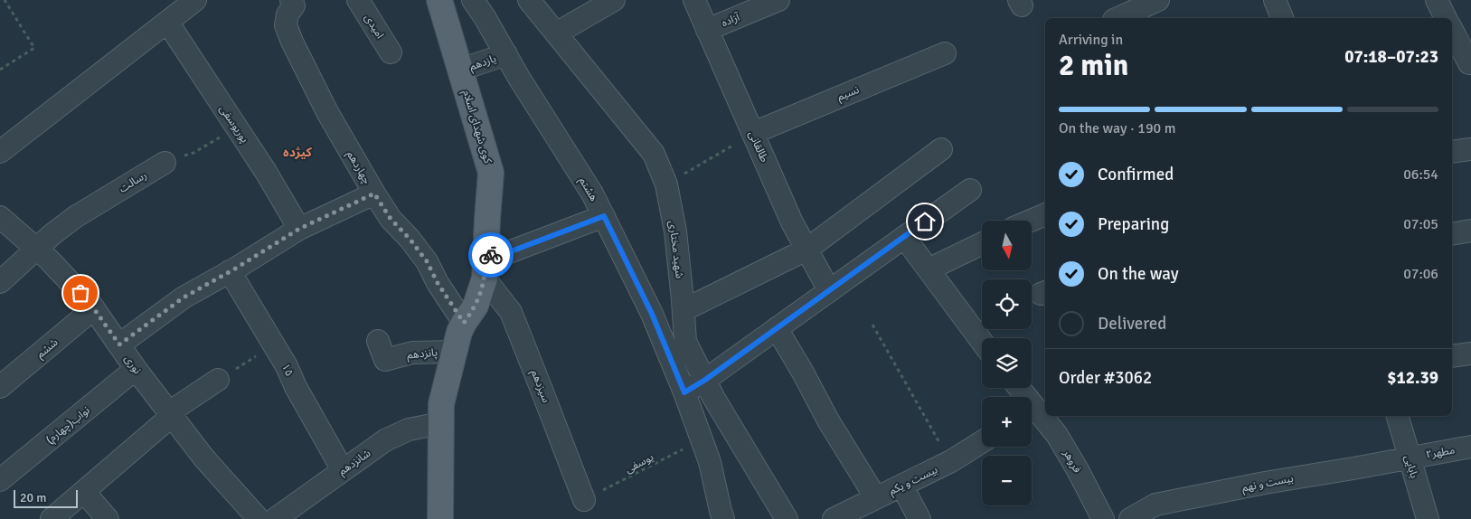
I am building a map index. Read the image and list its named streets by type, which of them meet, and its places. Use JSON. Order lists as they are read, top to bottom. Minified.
{"streets":{"main road":["کوی شهدای اسلام"],"street":["آزاده","امیدی","یازدهم","نسیم","پوریوسفی","طالقانی","چهاردهم","رسالت","هشتم","شهید مختاری","ششم","پانزدهم","نوری","۱۵","سیزدهم","نواب(چهارم)","مطهر۲","فروهر","شانزدهم","بابایی","بیست و یکم","بیست و نهم"],"path":["یوسفی"]},"crossings":[["آزاده","طالقانی"],["یازدهم","کوی شهدای اسلام"],["یازدهم","هشتم"],["نسیم","طالقانی"],["کوی شهدای اسلام","چهاردهم"],["کوی شهدای اسلام","پانزدهم"],["کوی شهدای اسلام","سیزدهم"],["کوی شهدای اسلام","شانزدهم"],["رسالت","نوری"],["هشتم","یوسفی"],["ششم","نوری"],["نوری","نواب(چهارم)"],["۱۵","شانزدهم"],["سیزدهم","یوسفی"],["مطهر۲","بابایی"],["مطهر۲","بیست و نهم"],["بابایی","بیست و نهم"]],"districts":["کیژده"],"scale_bar":"20 m","north":"bottom","page":{"heading":["2 min","Arriving in","07:18–07:23"],"panel":["Order #3062","$12.39"],"bar":"On the way · 190 m","list":[["Confirmed","06:54"],["Preparing","07:05"],["On the way","07:06"],"Delivered"],"map_buttons":["+","−"],"scale":"20 m"}}
